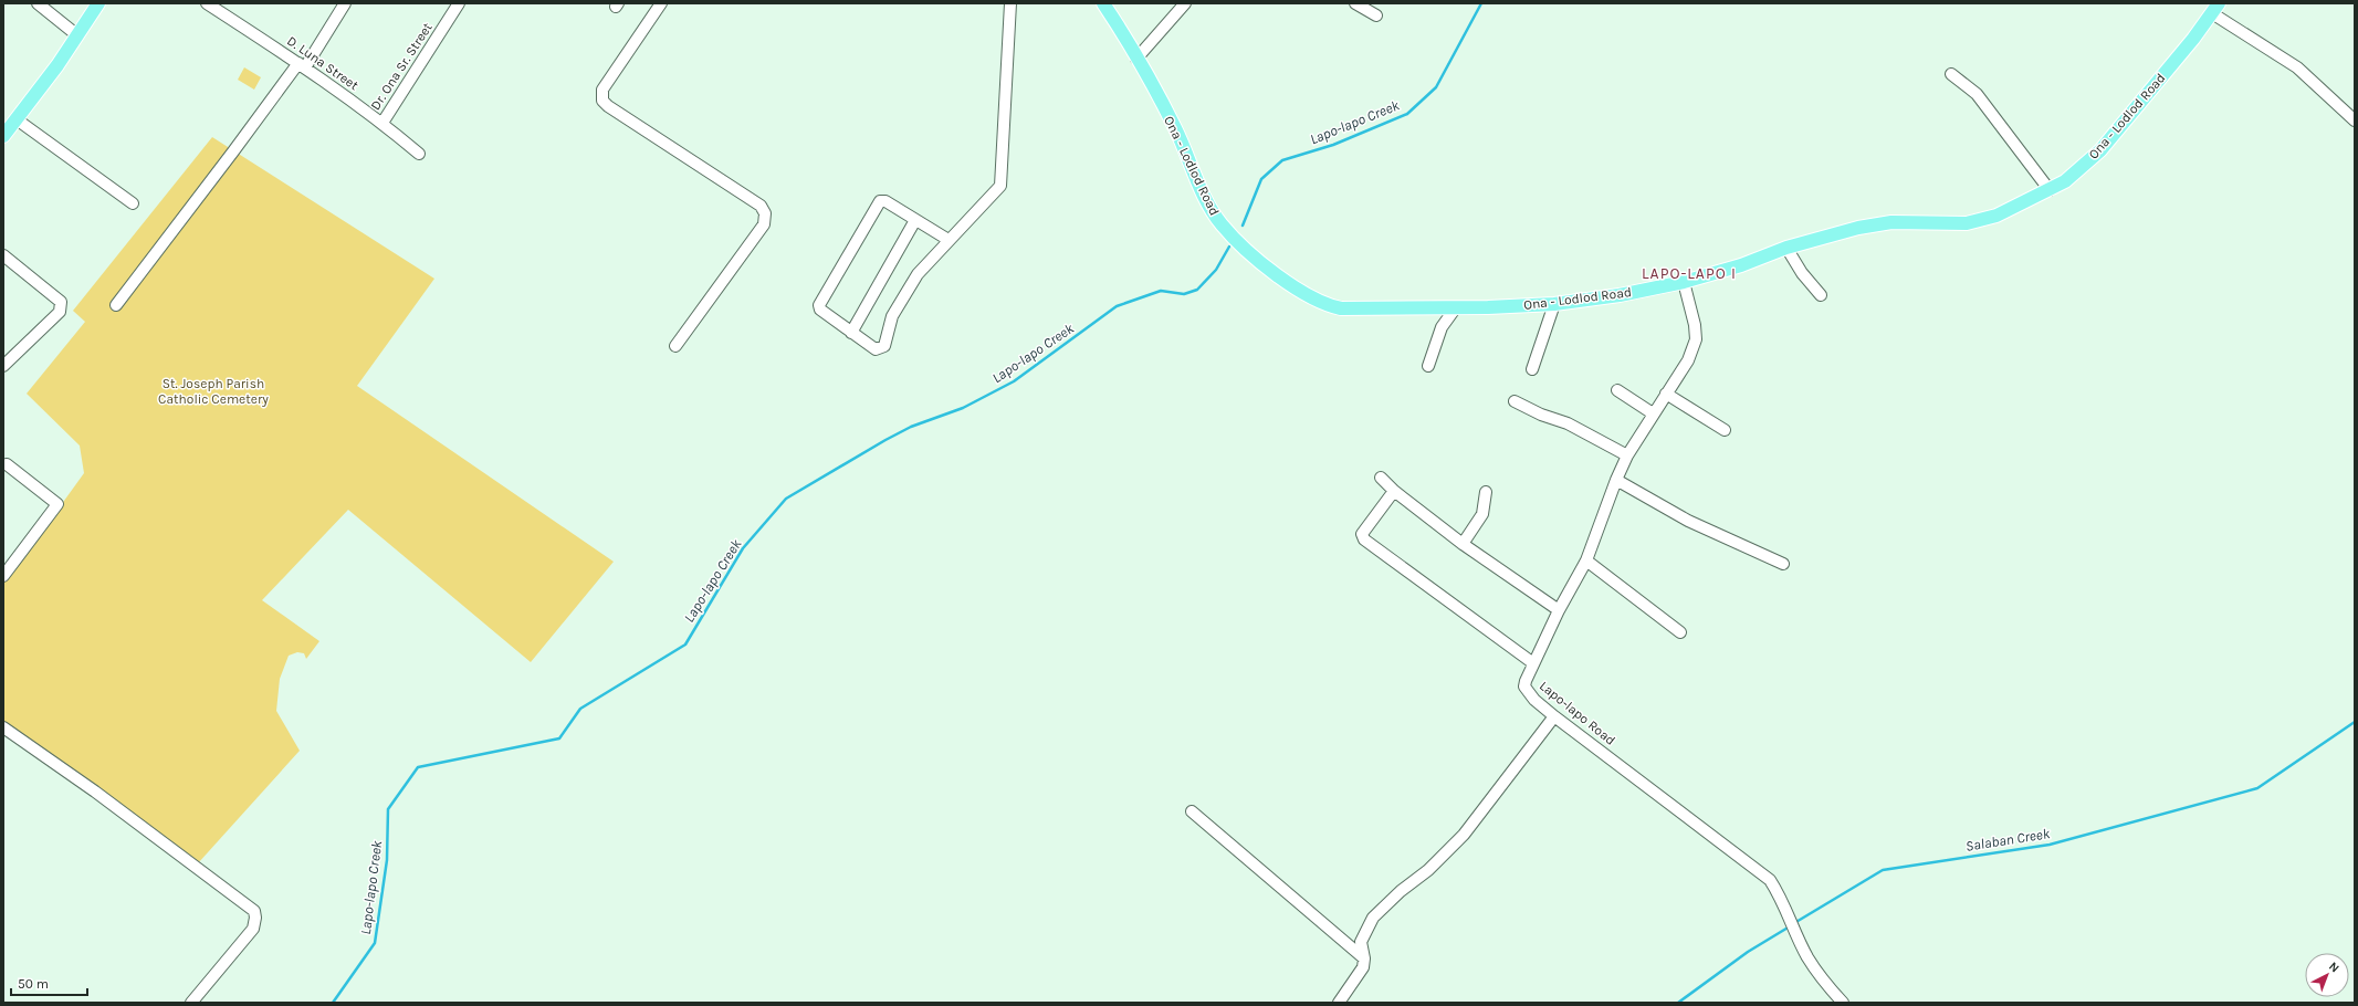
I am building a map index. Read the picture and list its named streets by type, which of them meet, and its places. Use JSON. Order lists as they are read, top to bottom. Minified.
{"streets":{"main road":["Ona - Lodlod Road"],"street":["D. Luna Street","Dr. Ona Sr. Street","Lapo-lapo Road"]},"crossings":[["D. Luna Street","Dr. Ona Sr. Street"],["Ona - Lodlod Road","Lapo-lapo Road"]],"districts":["LAPO-LAPO I"],"water":["Lapo-lapo Creek","Salaban Creek"],"parks":["St. Joseph Parish Catholic Cemetery"],"scale_bar":"50 m","north":"top right"}
